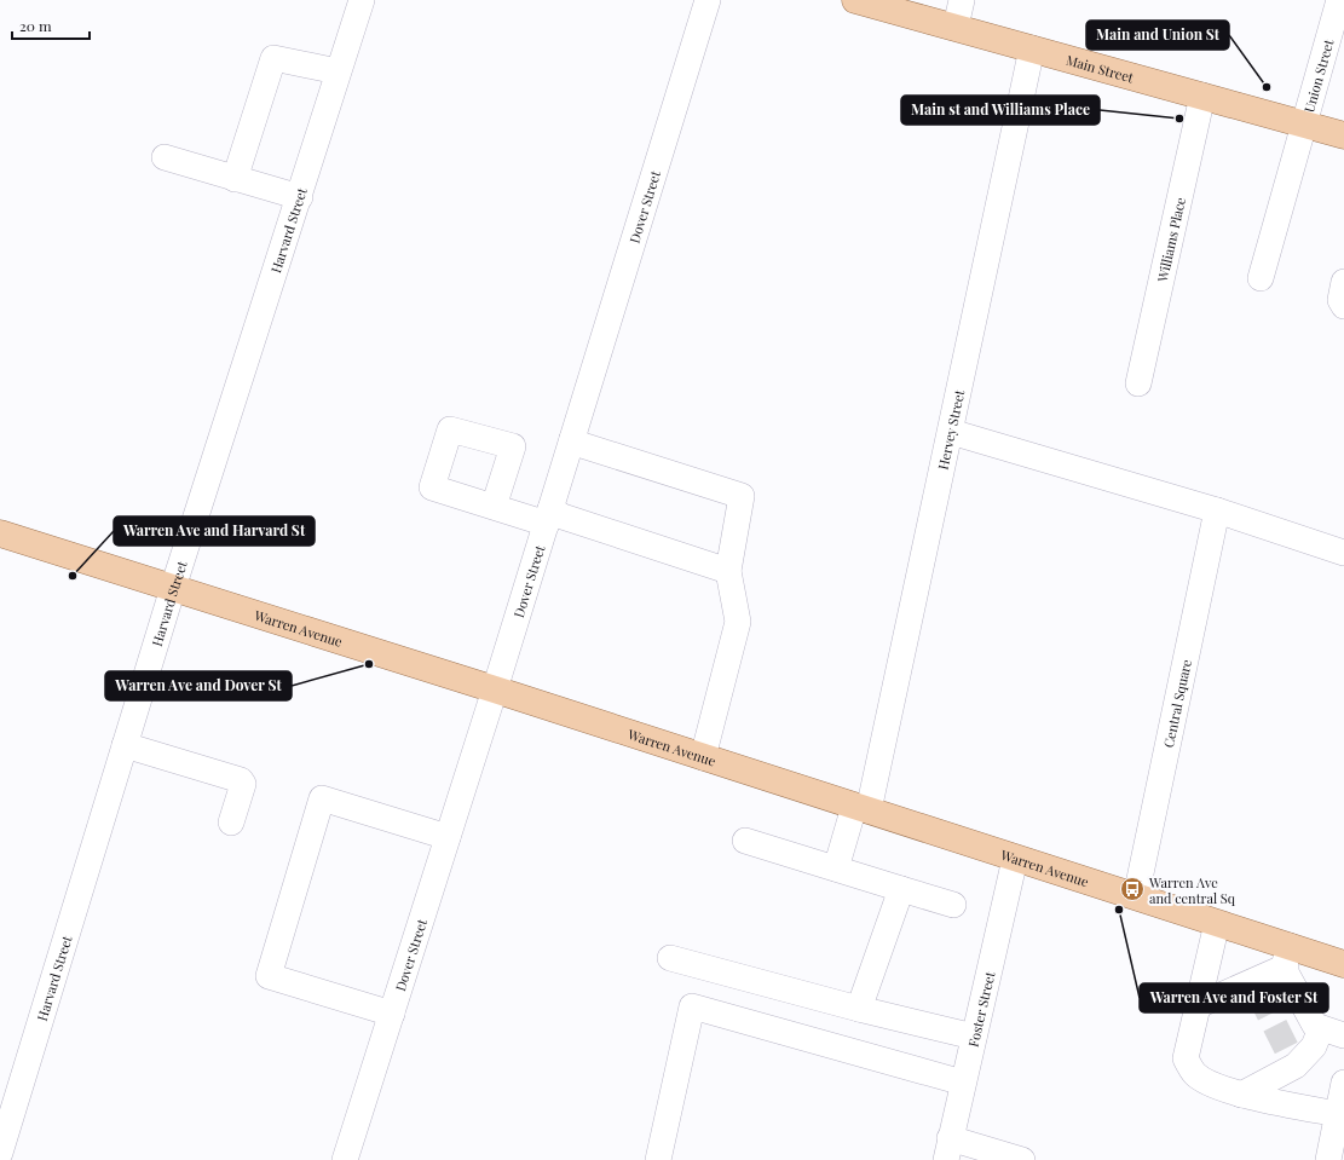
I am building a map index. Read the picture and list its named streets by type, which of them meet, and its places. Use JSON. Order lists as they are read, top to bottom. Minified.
{"streets":{"main road":["Main Street","Warren Avenue"],"street":["Union Street","Dover Street","Harvard Street","Williams Place","Hervey Street","Central Square","Foster Street"]},"crossings":[["Main Street","Union Street"],["Main Street","Williams Place"],["Main Street","Hervey Street"],["Dover Street","Warren Avenue"],["Harvard Street","Warren Avenue"],["Hervey Street","Warren Avenue"],["Warren Avenue","Central Square"],["Warren Avenue","Foster Street"]],"places":{"other":["Main and Union St","Main st and Williams Place","Warren Ave and Harvard St","Warren Ave and Dover St","Warren Ave and Foster St"],"bus stop":["Warren Ave and central Sq"]},"scale_bar":"20 m"}
